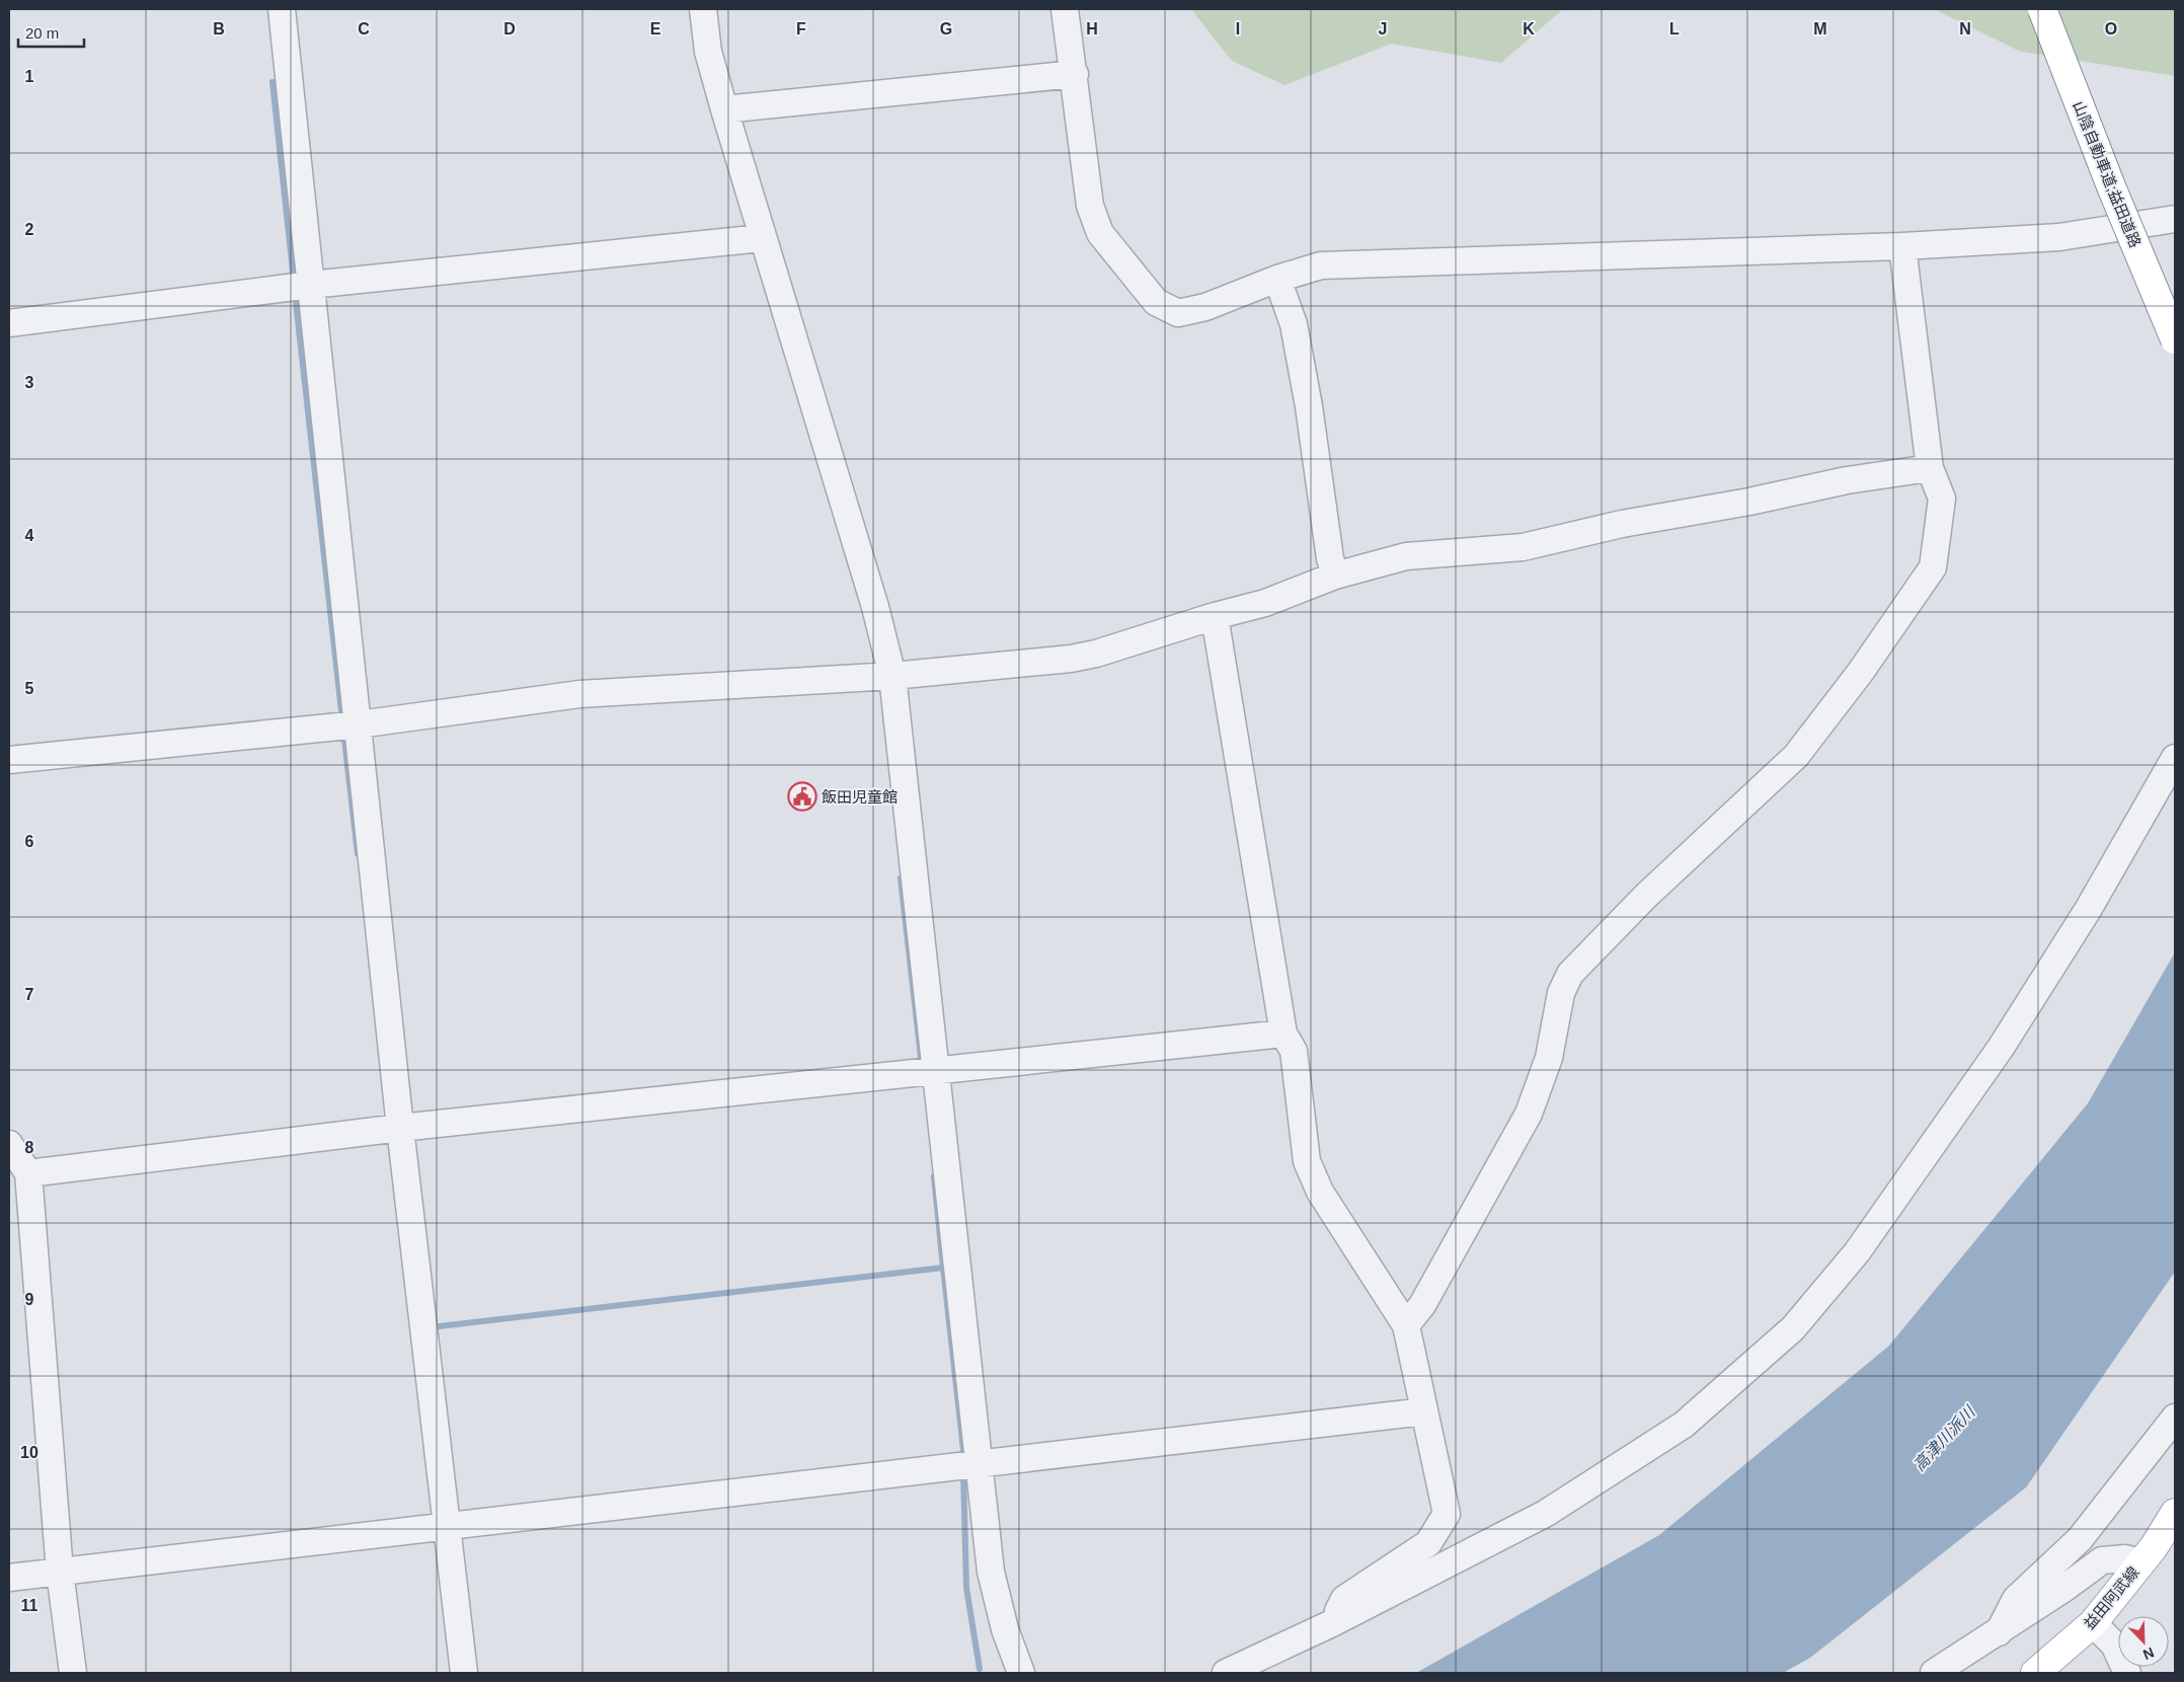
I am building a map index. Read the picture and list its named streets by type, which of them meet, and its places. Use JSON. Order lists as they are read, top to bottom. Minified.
{"streets":{"main road":["山陰自動車道;益田道路","益田阿武線"]},"water":["高津川派川"],"places":{"public building":["飯田児童館"]},"scale_bar":"20 m","north":"bottom right","grid":{"columns":["B","C","D","E","F","G","H","I","J","K","L","M","N","O"],"rows":["1","2","3","4","5","6","7","8","9","10","11"]}}
